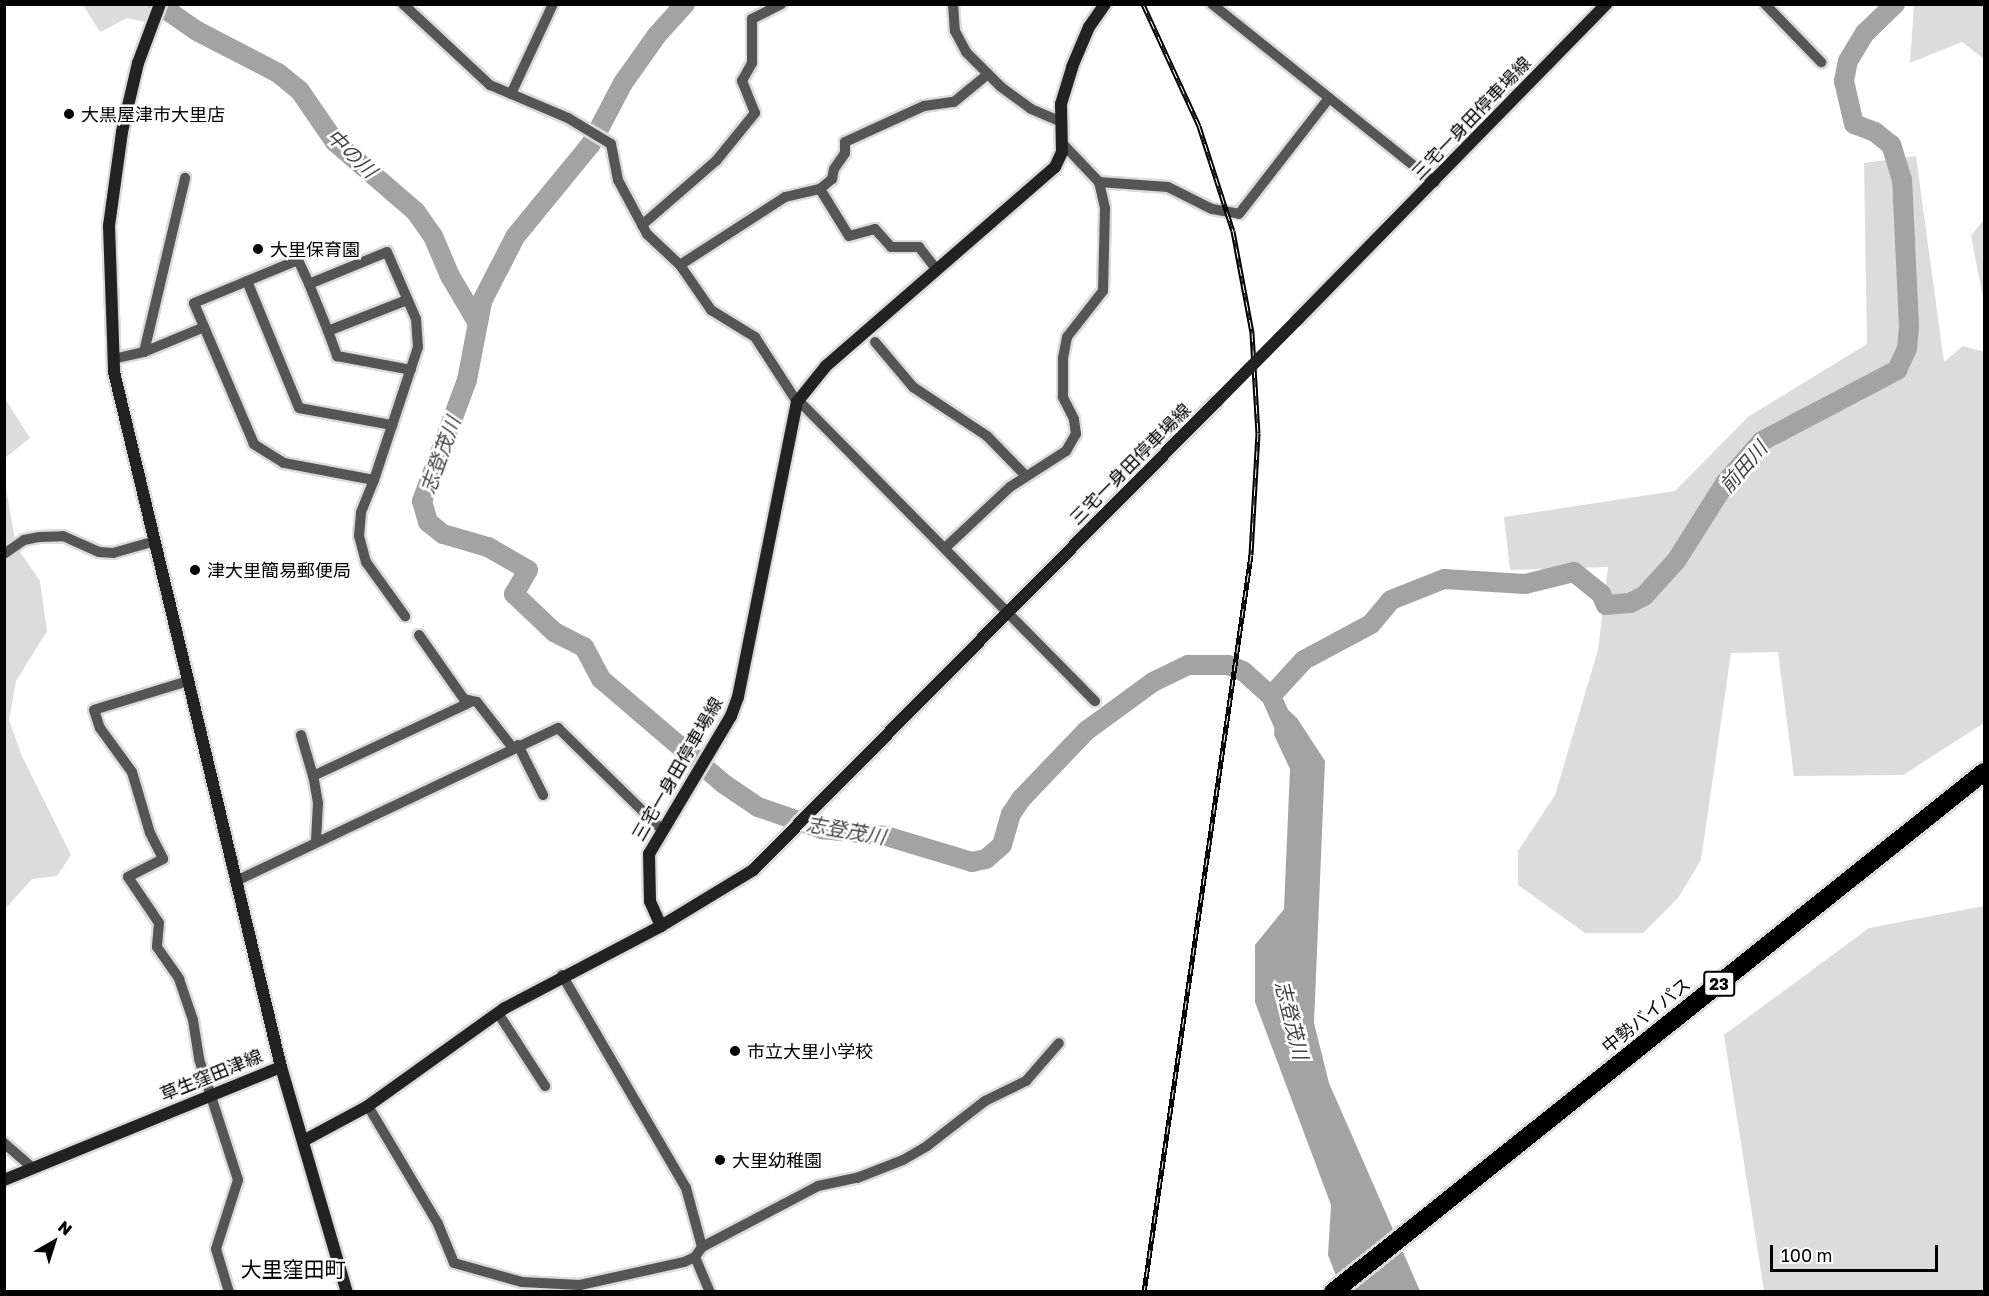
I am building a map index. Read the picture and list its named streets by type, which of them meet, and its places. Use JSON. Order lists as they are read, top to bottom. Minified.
{"streets":{"highway":["23","中勢バイパス"],"main road":["三宅一身田停車場線","草生窪田津線"]},"crossings":[["三宅一身田停車場線","草生窪田津線"]],"districts":["大里窪田町"],"water":["中の川","志登茂川","前田川"],"places":["大黒屋津市大里店","大里保育園","津大里簡易郵便局","市立大里小学校","大里幼稚園"],"scale_bar":"100 m","north":"top right"}
